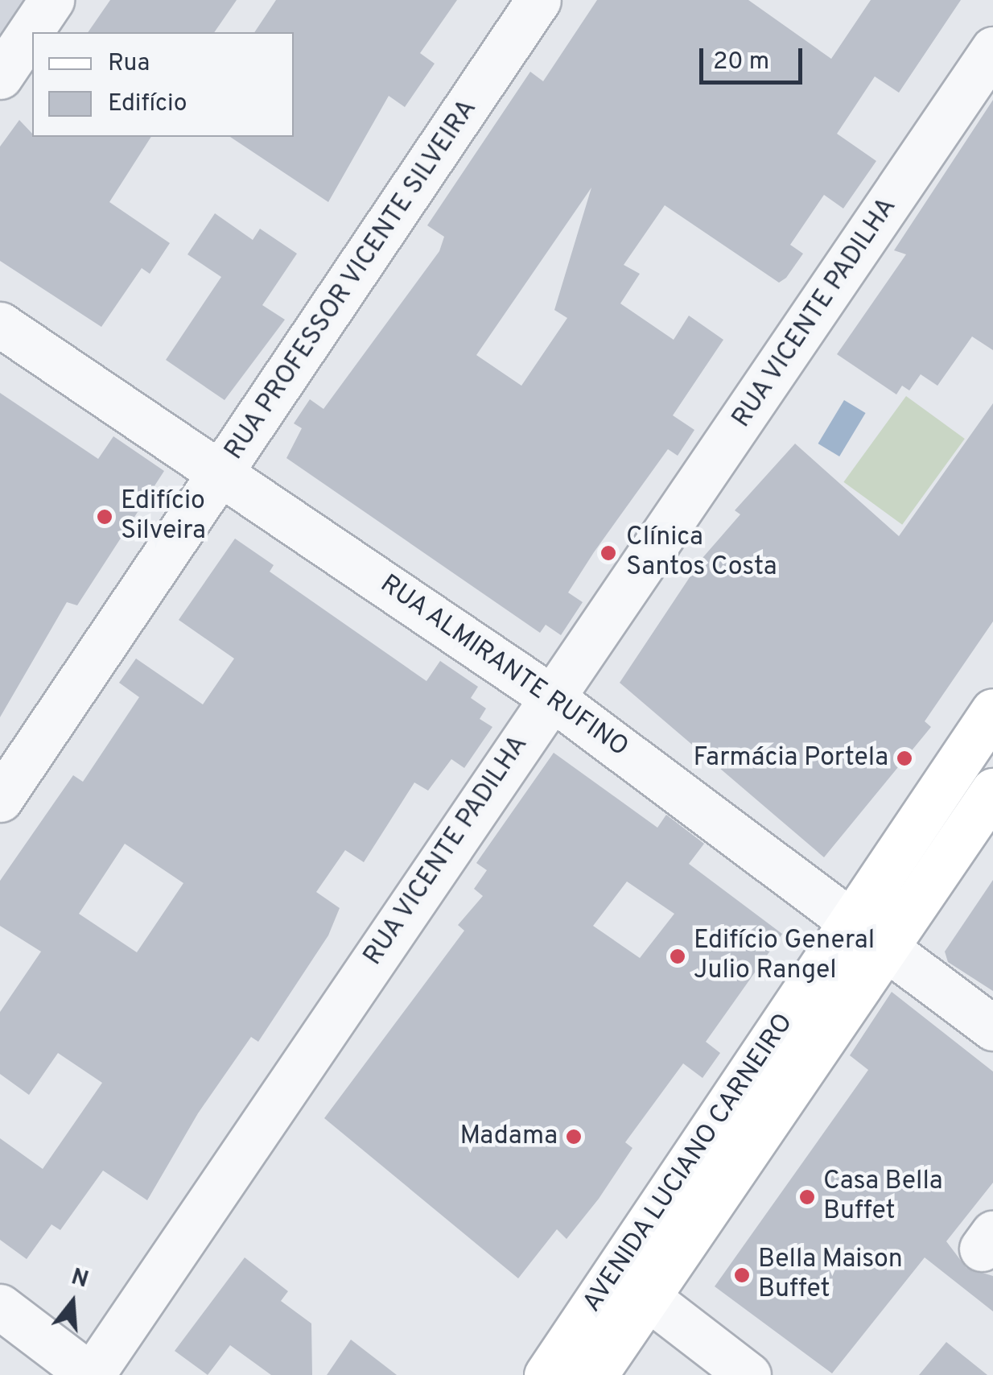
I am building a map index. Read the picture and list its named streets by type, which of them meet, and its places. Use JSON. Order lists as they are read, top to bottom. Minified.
{"streets":{"main road":["AVENIDA LUCIANO CARNEIRO"],"street":["RUA PROFESSOR VICENTE SILVEIRA","RUA VICENTE PADILHA","RUA ALMIRANTE RUFINO"]},"crossings":[["RUA PROFESSOR VICENTE SILVEIRA","RUA ALMIRANTE RUFINO"],["RUA VICENTE PADILHA","RUA ALMIRANTE RUFINO"],["RUA ALMIRANTE RUFINO","AVENIDA LUCIANO CARNEIRO"]],"places":["Edifício Silveira","Clínica Santos Costa","Farmácia Portela","Edifício General Julio Rangel","Madama","Casa Bella Buffet","Bella Maison Buffet"],"legend":["Rua","Edifício"],"scale_bar":"20 m","north":"top"}
